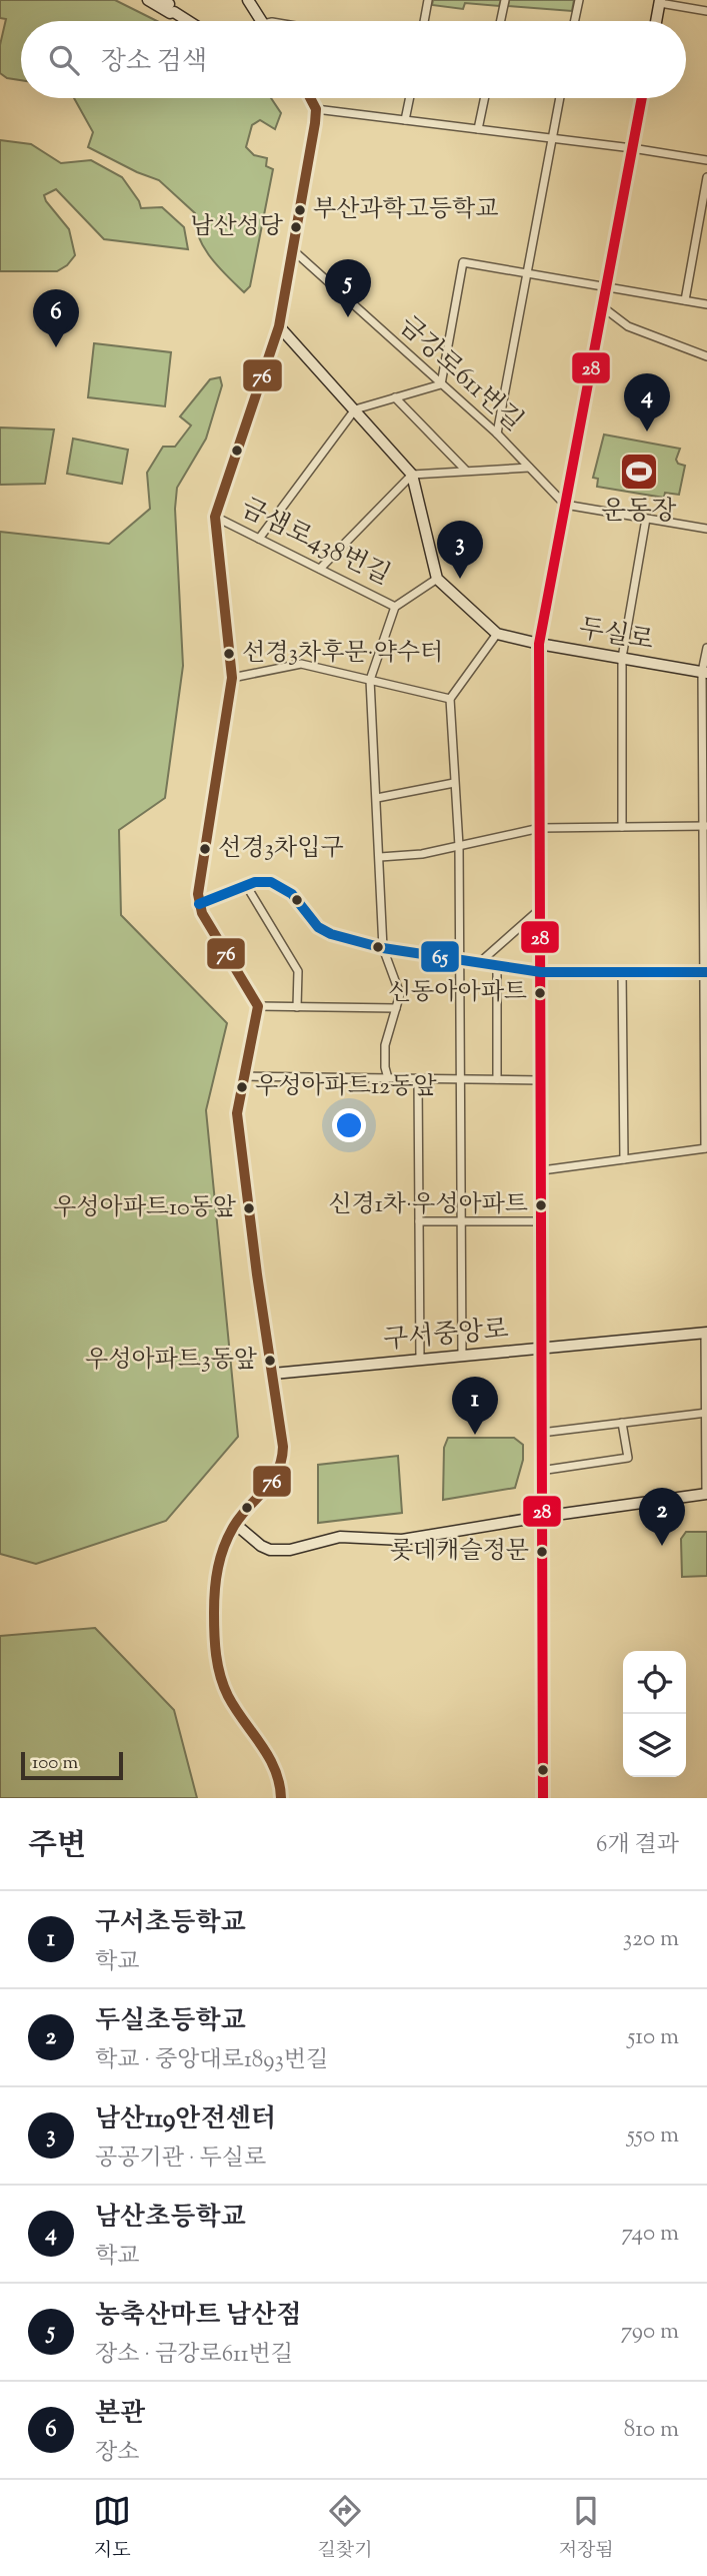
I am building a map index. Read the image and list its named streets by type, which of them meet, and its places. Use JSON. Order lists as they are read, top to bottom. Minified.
{"streets":{"street":["금강로611번길","금샘로438번길","두실로","구서중앙로"]},"places":{"other":["부산과학고등학교","남산성당","선경3차후문·약수터","선경3차입구","신동아아파트","우성아파트12동앞","신경1차·우성아파트","우성아파트10동앞","우성아파트3동앞","롯데캐슬정문"],"sports":["운동장"]},"lines":["transit line 76","transit line 28","transit line 65"],"scale_bar":"100 m","page":{"search":"장소 검색","pins":["5","6","4","3","1","2"],"scale":"100 m","heading":["주변","6개 결과"],"list":[{"mark":"1","name":"구서초등학교","note":"학교","value":"320 m"},{"mark":"2","name":"두실초등학교","note":"학교 · 중앙대로1893번길","value":"510 m"},{"mark":"3","name":"남산119안전센터","note":"공공기관 · 두실로","value":"550 m"},{"mark":"4","name":"남산초등학교","note":"학교","value":"740 m"},{"mark":"5","name":"농축산마트 남산점","note":"장소 · 금강로611번길","value":"790 m"},{"mark":"6","name":"본관","note":"장소","value":"810 m"}],"nav":["지도","길찾기","저장됨"]}}
